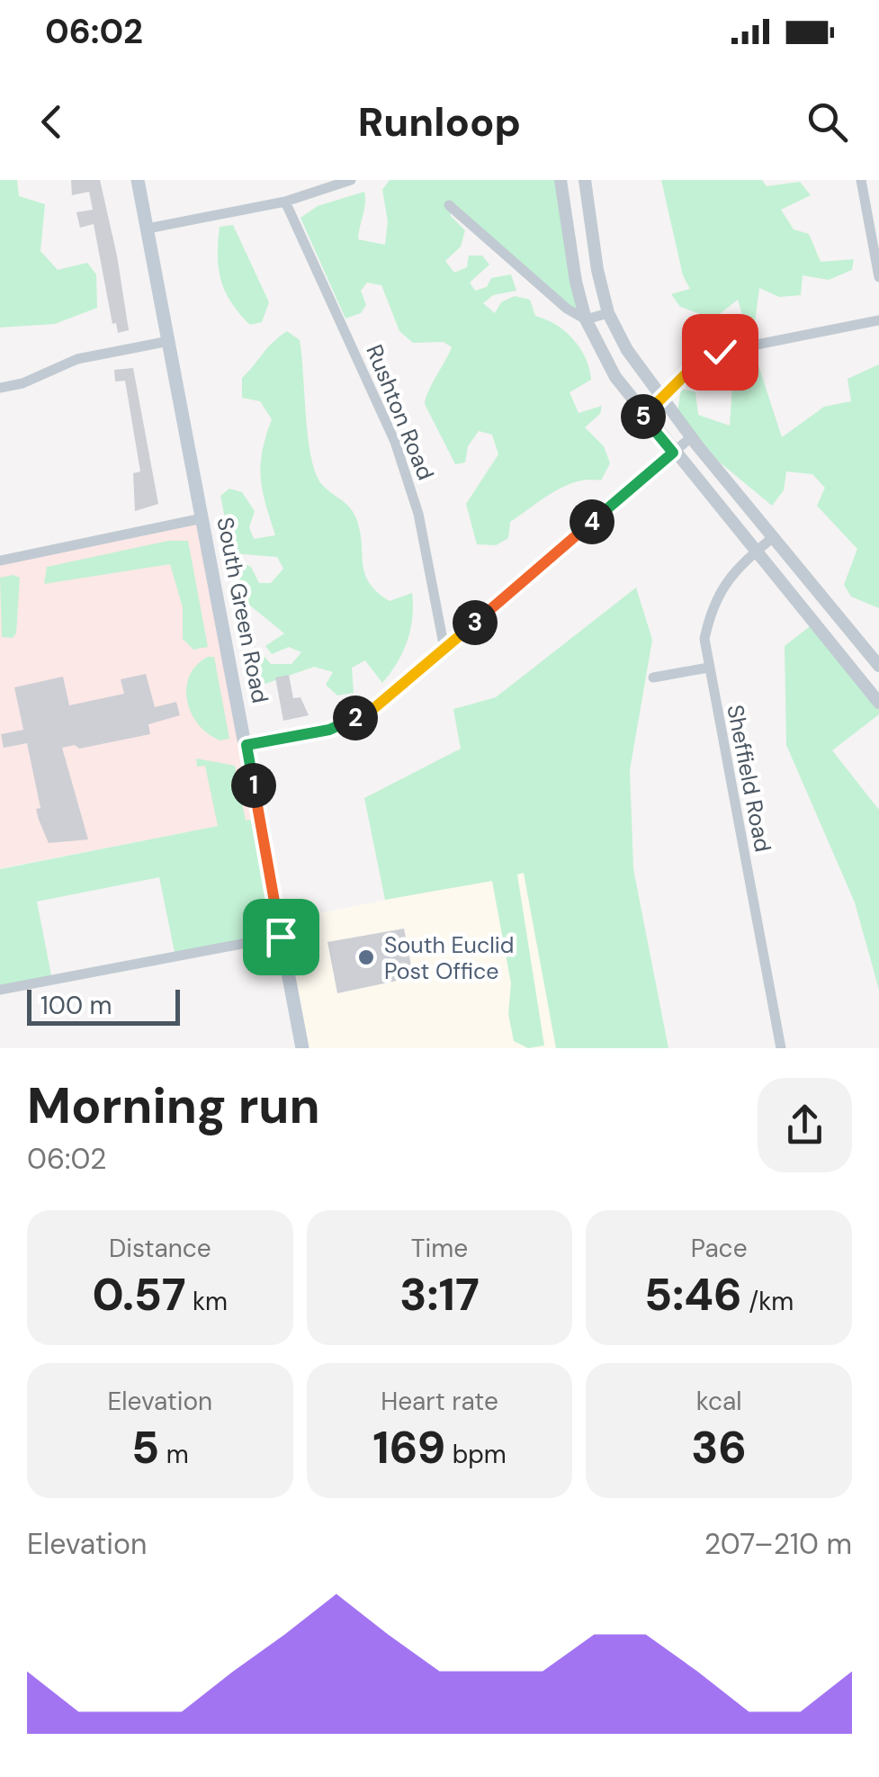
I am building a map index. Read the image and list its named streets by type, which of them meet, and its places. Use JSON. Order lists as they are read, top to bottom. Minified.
{"streets":{"main road":["South Green Road"],"street":["Rushton Road","Sheffield Road"]},"places":["South Euclid Post Office"],"scale_bar":"100 m","page":{"status":"06:02","header":"Runloop","pins":["5","4","3","2","1"],"scale":"100 m","heading":["Morning run","06:02"],"stats":[["Distance","0.57 km"],["Time","3:17"],["Pace","5:46 /km"],["Elevation","5 m"],["Heart rate","169 bpm"],["kcal","36"]],"chart":["Elevation","207–210 m"]}}
